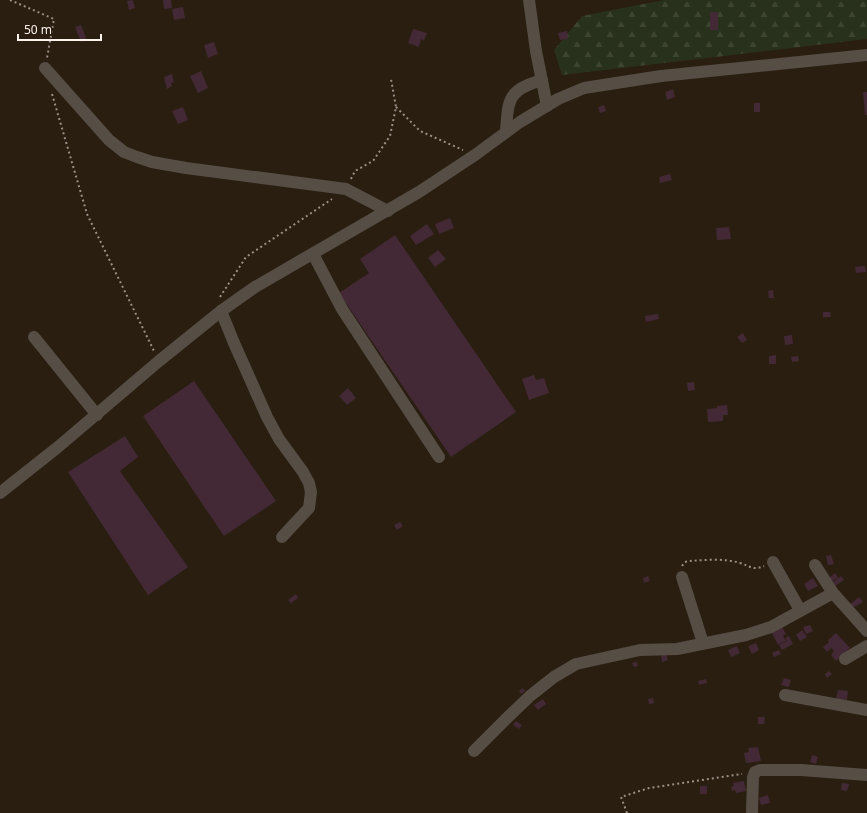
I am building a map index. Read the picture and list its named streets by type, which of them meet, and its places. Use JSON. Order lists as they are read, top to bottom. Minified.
{"scale_bar":"50 m"}
